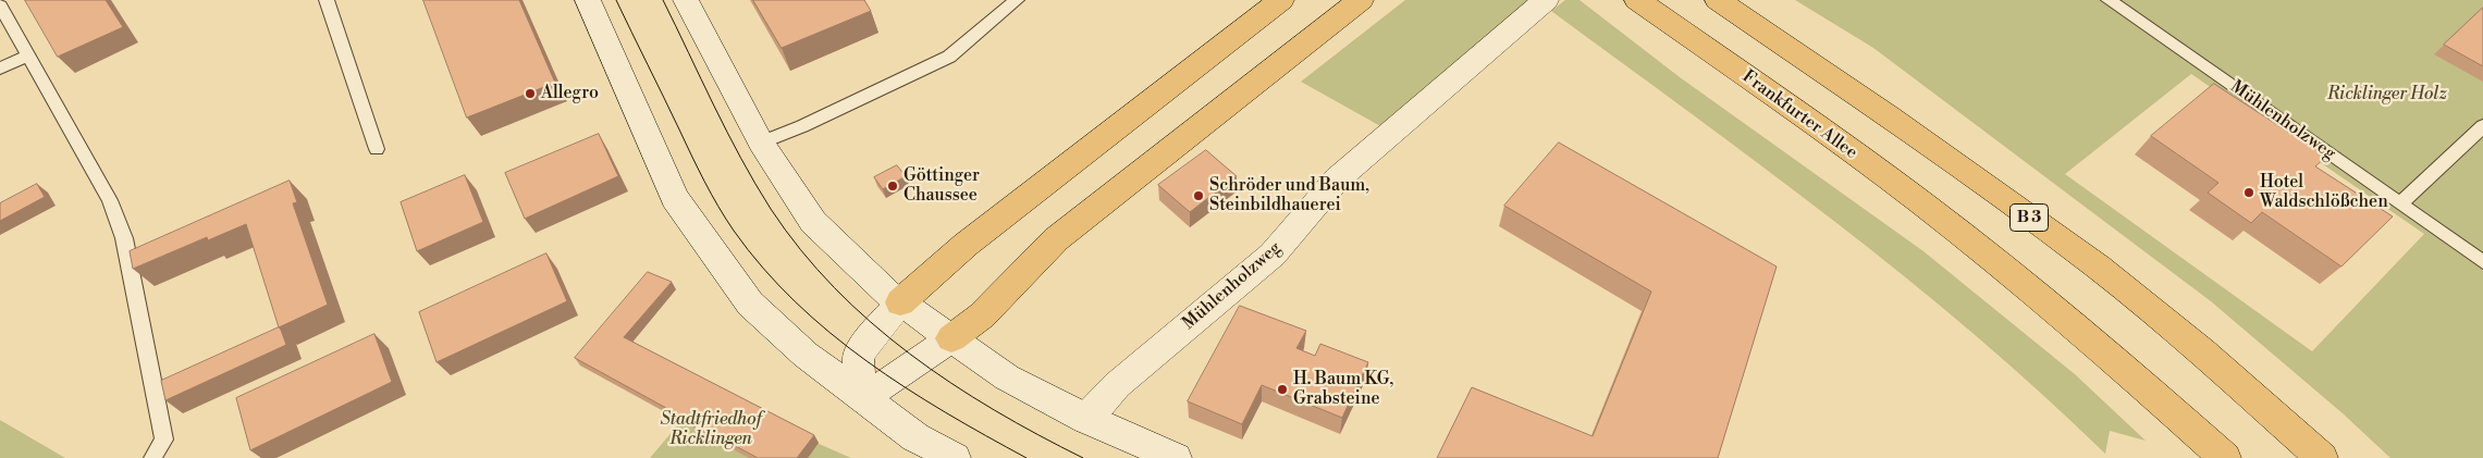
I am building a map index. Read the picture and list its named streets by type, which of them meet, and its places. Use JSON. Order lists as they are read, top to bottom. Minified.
{"streets":{"main road":["Frankfurter Allee","B 3"],"street":["Mühlenholzweg"]},"parks":["Ricklinger Holz","Stadtfriedhof Ricklingen"],"places":["Allegro","Göttinger Chaussee","Hotel Waldschlößchen","Schröder und Baum, Steinbildhauerei","H. Baum KG, Grabsteine"]}
